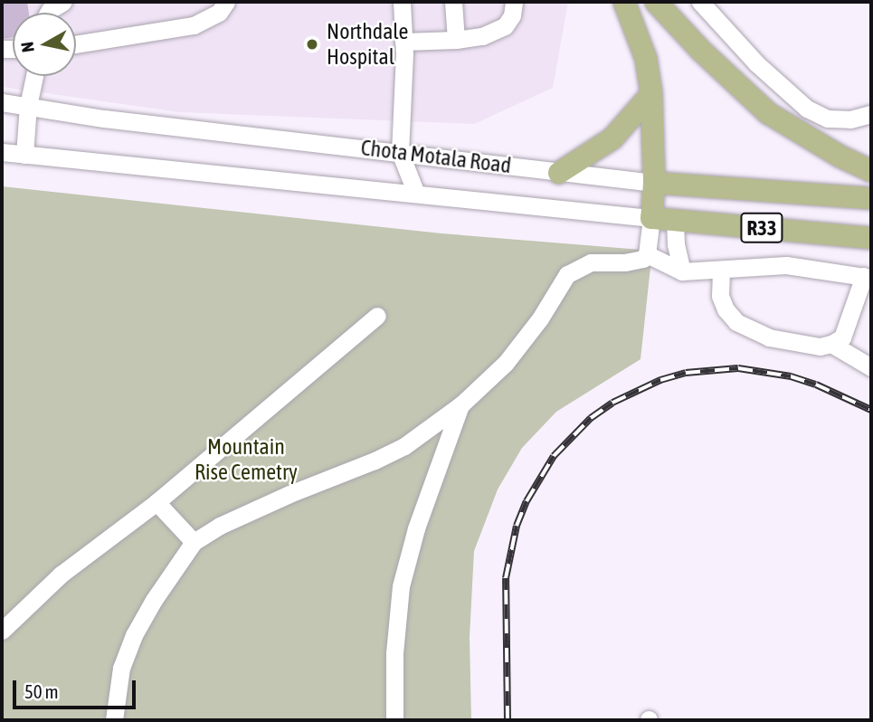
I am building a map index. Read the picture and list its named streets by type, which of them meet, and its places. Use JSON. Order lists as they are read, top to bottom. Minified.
{"streets":{"main road":["Chota Motala Road","R33"]},"parks":["Mountain Rise Cemetry"],"places":["Northdale Hospital"],"scale_bar":"50 m","north":"left"}
